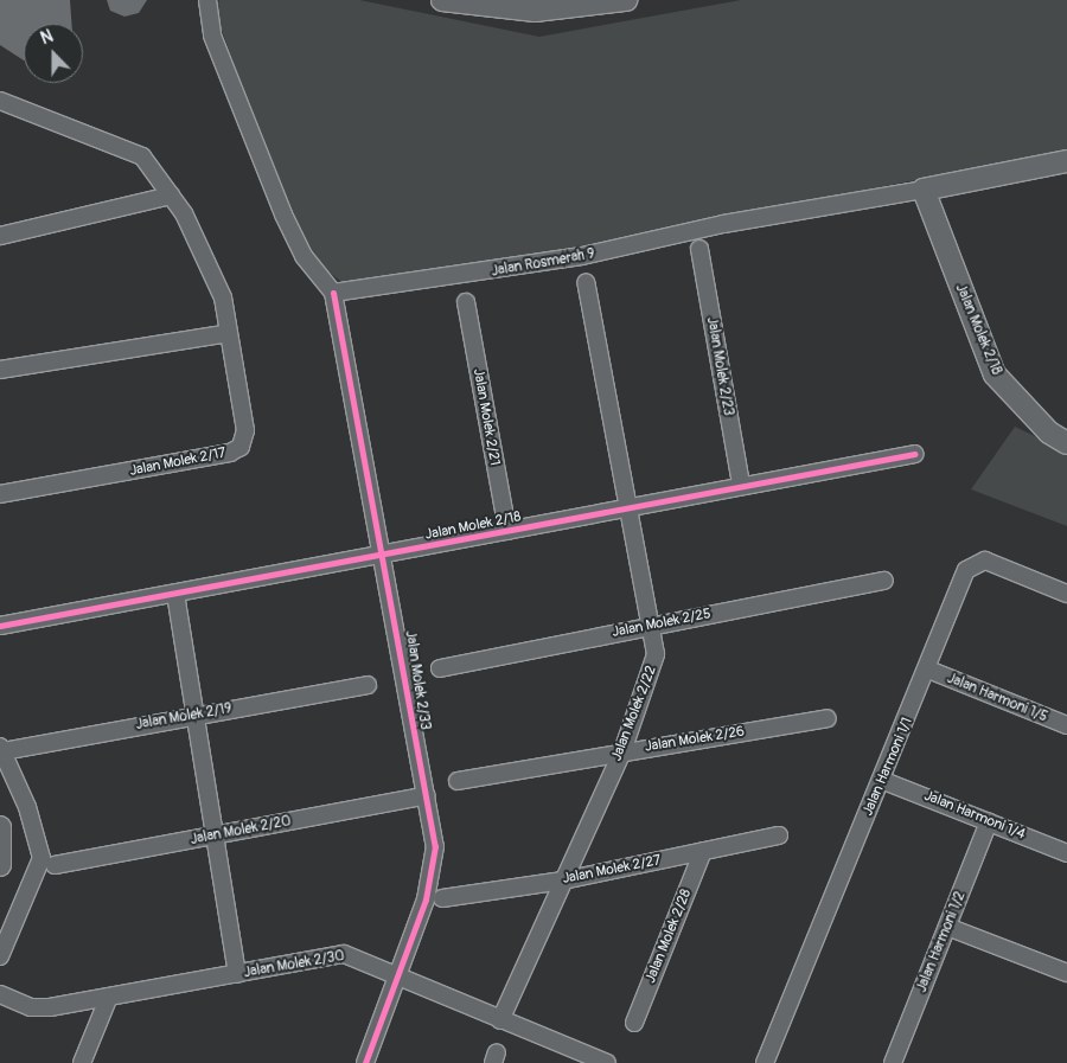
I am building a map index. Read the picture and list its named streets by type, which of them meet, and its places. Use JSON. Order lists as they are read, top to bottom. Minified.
{"streets":{"main road":["Jalan Rosmerah 9","Jalan Molek 2/18"],"street":["Jalan Molek 2/23","Jalan Molek 2/21","Jalan Molek 2/17","Jalan Molek 2/25","Jalan Molek 2/33","Jalan Harmoni 1/5","Jalan Molek 2/22","Jalan Molek 2/19","Jalan Molek 2/26","Jalan Harmoni 1/1","Jalan Harmoni 1/4","Jalan Molek 2/20","Jalan Molek 2/27","Jalan Molek 2/28","Jalan Harmoni 1/2","Jalan Molek 2/30"]},"crossings":[["Jalan Rosmerah 9","Jalan Molek 2/18"],["Jalan Rosmerah 9","Jalan Molek 2/33"],["Jalan Molek 2/18","Jalan Molek 2/23"],["Jalan Molek 2/18","Jalan Molek 2/21"],["Jalan Molek 2/18","Jalan Molek 2/33"],["Jalan Molek 2/18","Jalan Molek 2/22"],["Jalan Molek 2/25","Jalan Molek 2/22"],["Jalan Molek 2/33","Jalan Molek 2/20"],["Jalan Molek 2/33","Jalan Molek 2/30"],["Jalan Harmoni 1/5","Jalan Harmoni 1/1"],["Jalan Molek 2/22","Jalan Molek 2/26"],["Jalan Molek 2/22","Jalan Molek 2/27"],["Jalan Molek 2/22","Jalan Molek 2/30"],["Jalan Harmoni 1/1","Jalan Harmoni 1/4"],["Jalan Harmoni 1/4","Jalan Harmoni 1/2"],["Jalan Molek 2/27","Jalan Molek 2/28"]],"north":"top"}
